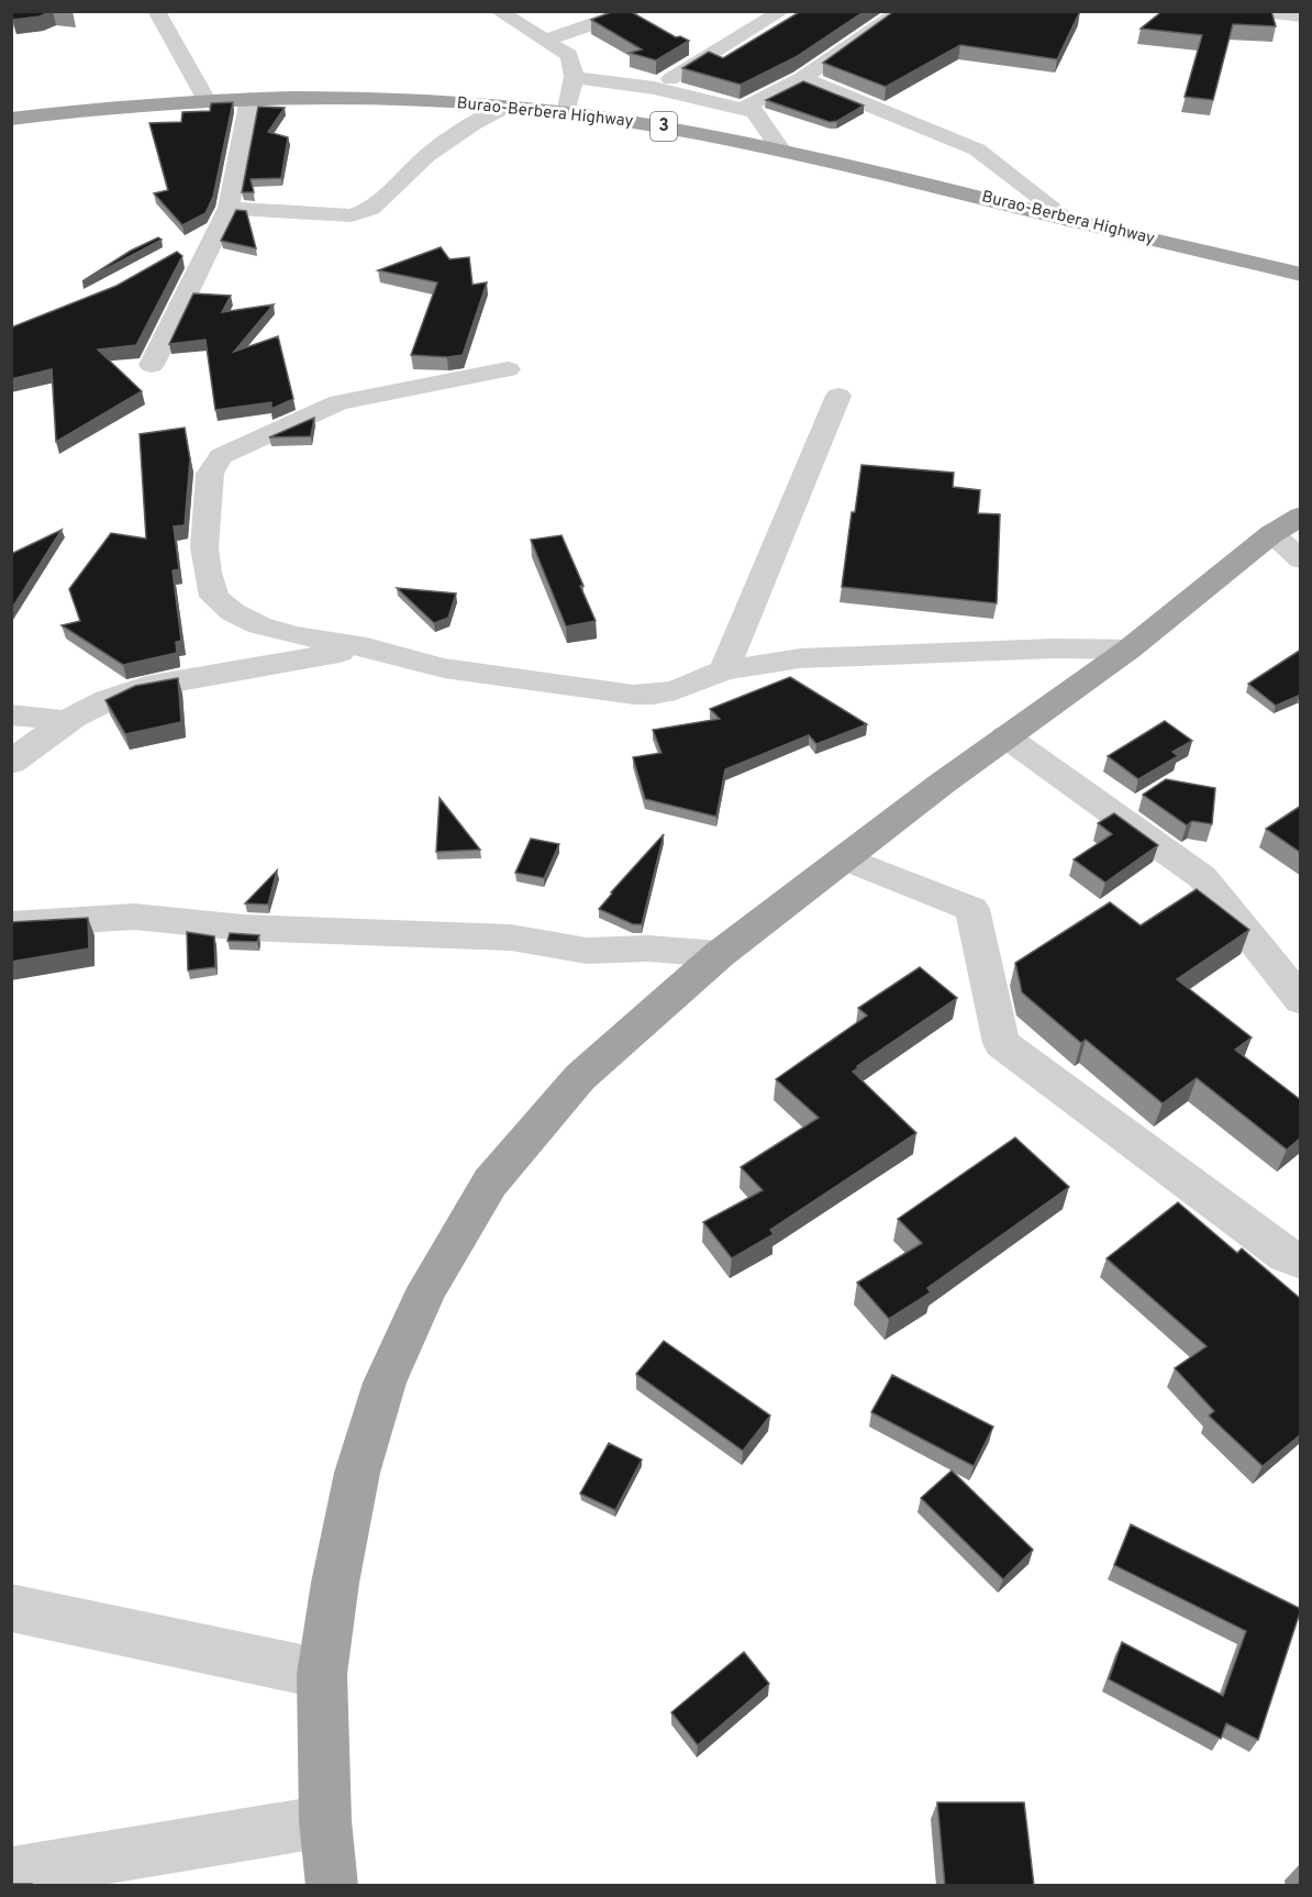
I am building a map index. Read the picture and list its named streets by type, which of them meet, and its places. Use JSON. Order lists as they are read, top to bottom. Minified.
{"streets":{"highway":["Burao-Berbera Highway","3"]}}
